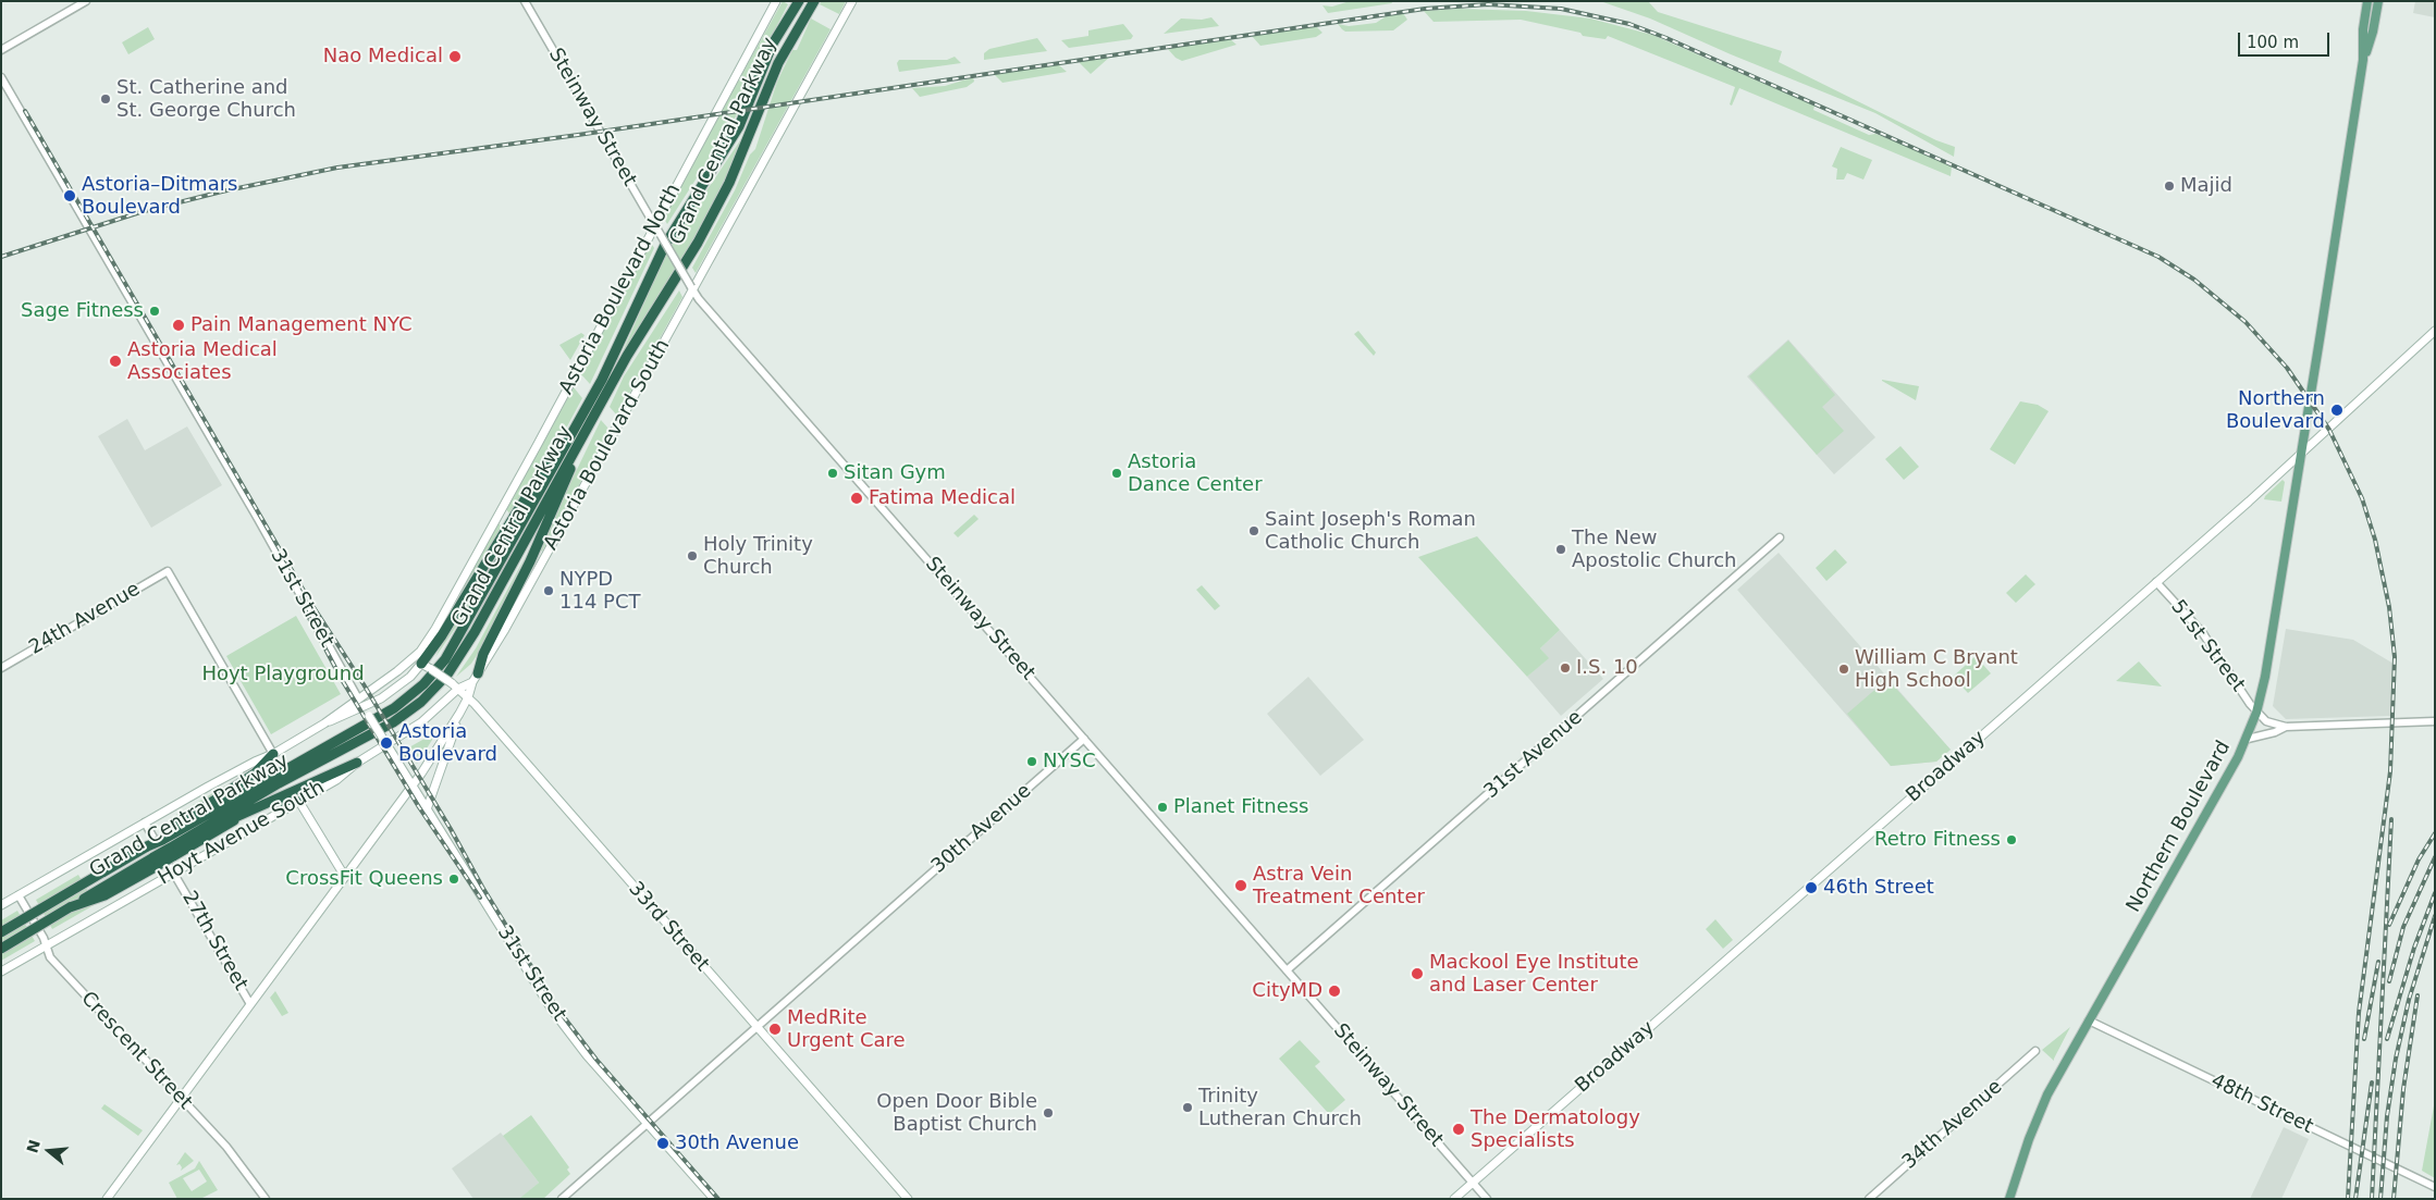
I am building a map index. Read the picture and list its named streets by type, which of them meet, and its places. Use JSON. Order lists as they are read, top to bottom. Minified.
{"streets":{"highway":["Grand Central Parkway"],"main road":["Astoria Boulevard North","Astoria Boulevard South","31st Street","Broadway","Northern Boulevard","Hoyt Avenue South","33rd Street"],"street":["Steinway Street","24th Avenue","51st Street","31st Avenue","30th Avenue","27th Street","Crescent Street","48th Street","34th Avenue"]},"crossings":[["Steinway Street","Astoria Boulevard North"],["Steinway Street","Astoria Boulevard South"],["Steinway Street","31st Avenue"],["Steinway Street","Broadway"],["Steinway Street","30th Avenue"],["Astoria Boulevard North","31st Street"],["Astoria Boulevard South","31st Street"],["Astoria Boulevard South","Hoyt Avenue South"],["Astoria Boulevard South","33rd Street"],["31st Street","30th Avenue"],["31st Street","Hoyt Avenue South"],["51st Street","Broadway"],["51st Street","Northern Boulevard"],["Broadway","Northern Boulevard"],["Northern Boulevard","48th Street"],["30th Avenue","33rd Street"],["Hoyt Avenue South","33rd Street"],["Hoyt Avenue South","27th Street"],["Hoyt Avenue South","Crescent Street"]],"parks":["Hoyt Playground"],"places":["Nao Medical","St. Catherine and St. George Church","Majid","Astoria–Ditmars Boulevard","Sage Fitness","Pain Management NYC","Astoria Medical Associates","Northern Boulevard","Sitan Gym","Astoria Dance Center","Fatima Medical","Saint Joseph's Roman Catholic Church","The New Apostolic Church","Holy Trinity Church","NYPD 114 PCT","I.S. 10","William C Bryant High School","Astoria Boulevard","NYSC","Planet Fitness","Retro Fitness","CrossFit Queens","Astra Vein Treatment Center","46th Street","Mackool Eye Institute and Laser Center","CityMD","MedRite Urgent Care","Trinity Lutheran Church","Open Door Bible Baptist Church","The Dermatology Specialists","30th Avenue"],"scale_bar":"100 m","north":"left"}
